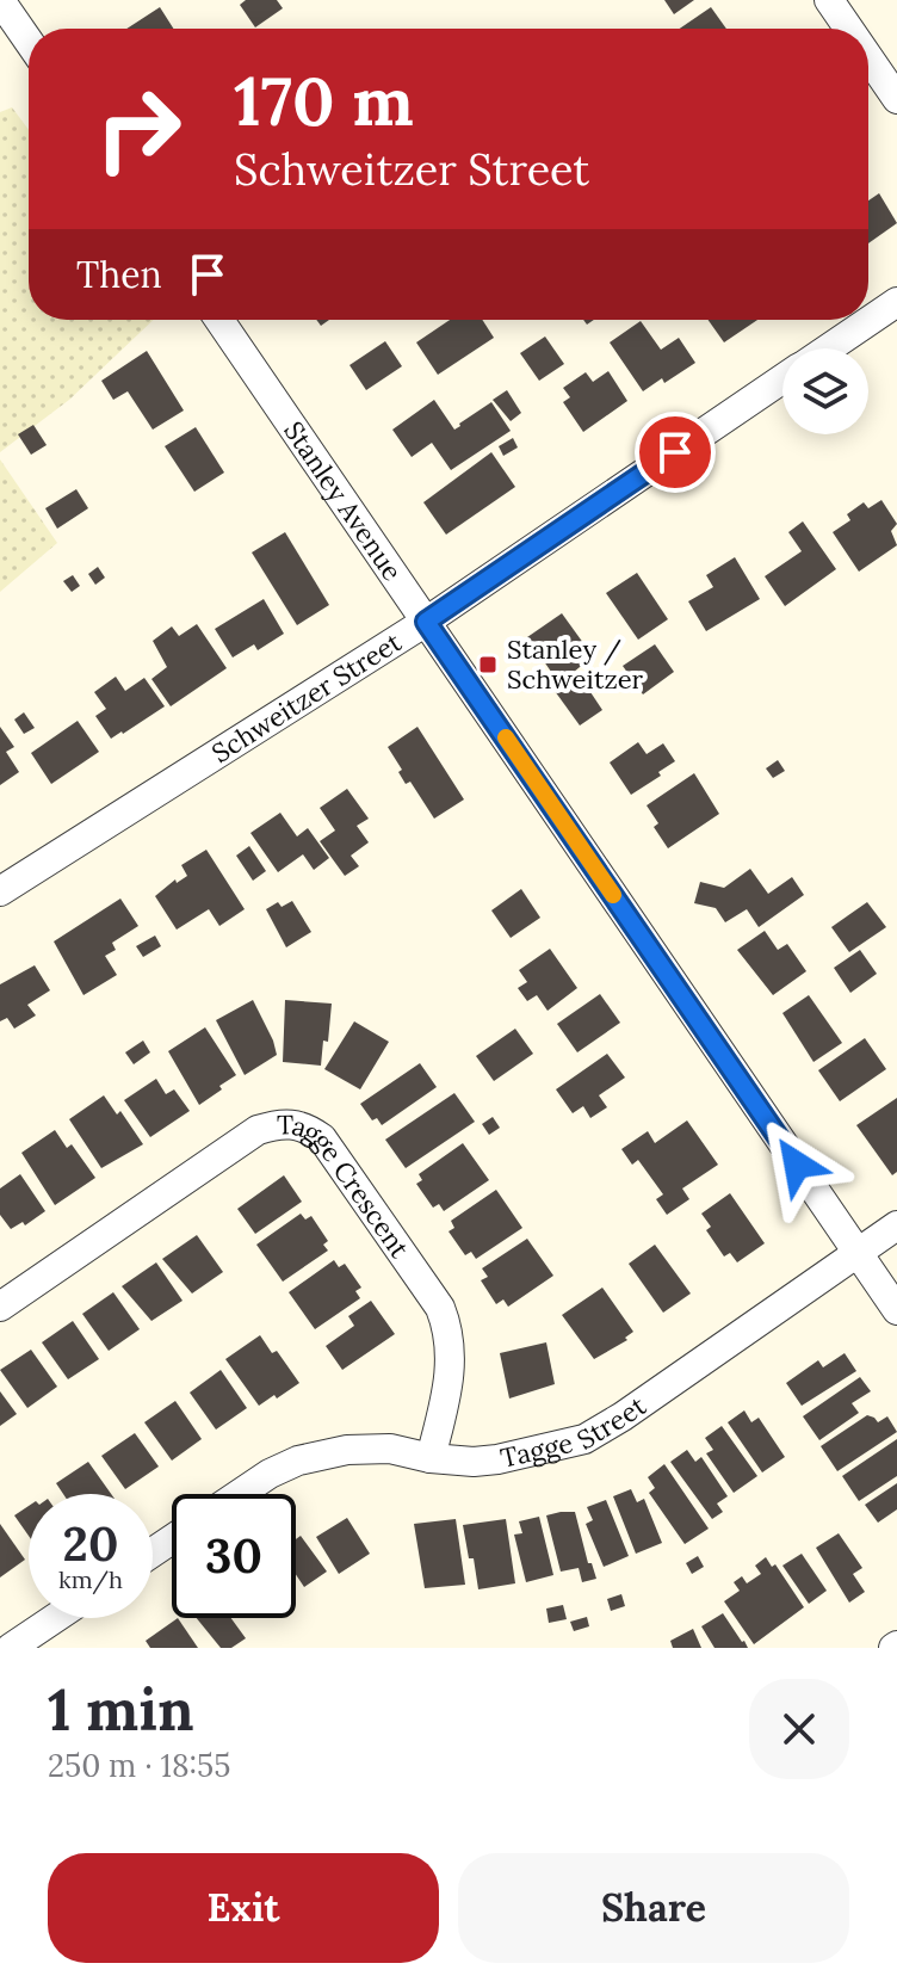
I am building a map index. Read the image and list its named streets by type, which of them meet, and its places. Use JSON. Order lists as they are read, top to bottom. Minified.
{"streets":{"street":["Stanley Avenue","Schweitzer Street","Tagge Crescent","Tagge Street"]},"crossings":[["Stanley Avenue","Schweitzer Street"],["Stanley Avenue","Tagge Street"],["Tagge Crescent","Tagge Street"]],"places":{"transit":["Stanley / Schweitzer"]},"page":{"turn":["170 m","Schweitzer Street"],"then":"Then","speed":"20 km/h","limit":"30","heading":["1 min","250 m · 18:55"],"buttons":["Exit","Share"]}}
